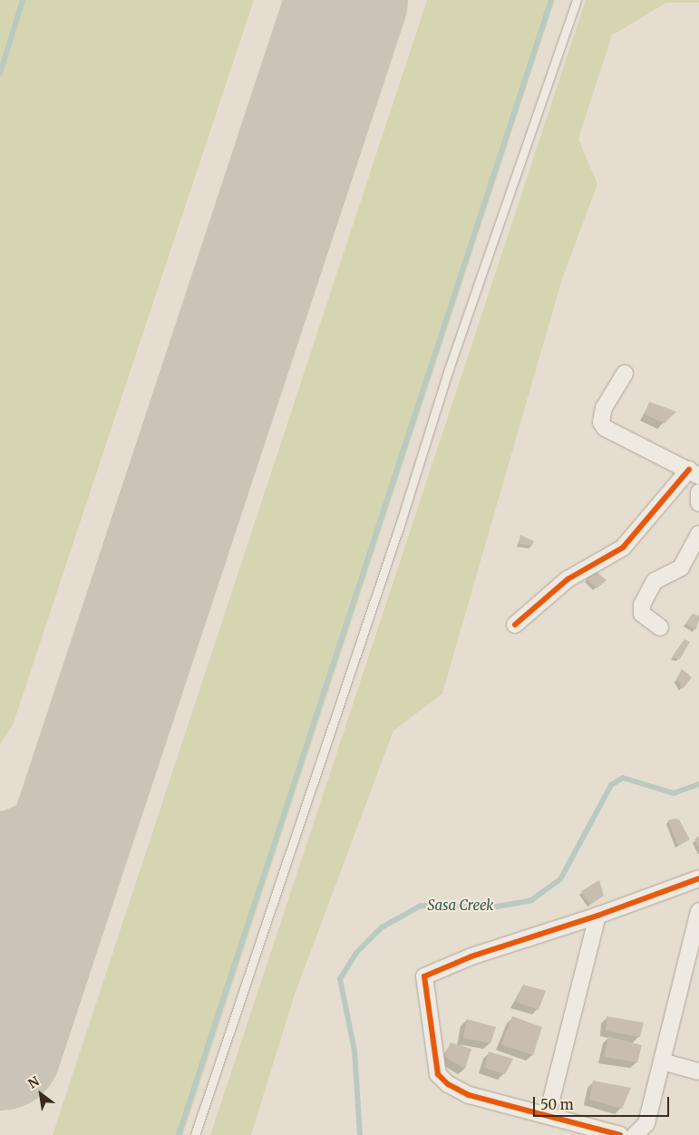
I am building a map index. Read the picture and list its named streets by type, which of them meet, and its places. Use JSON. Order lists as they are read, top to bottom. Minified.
{"water":["Sasa Creek"],"scale_bar":"50 m","north":"top left"}
